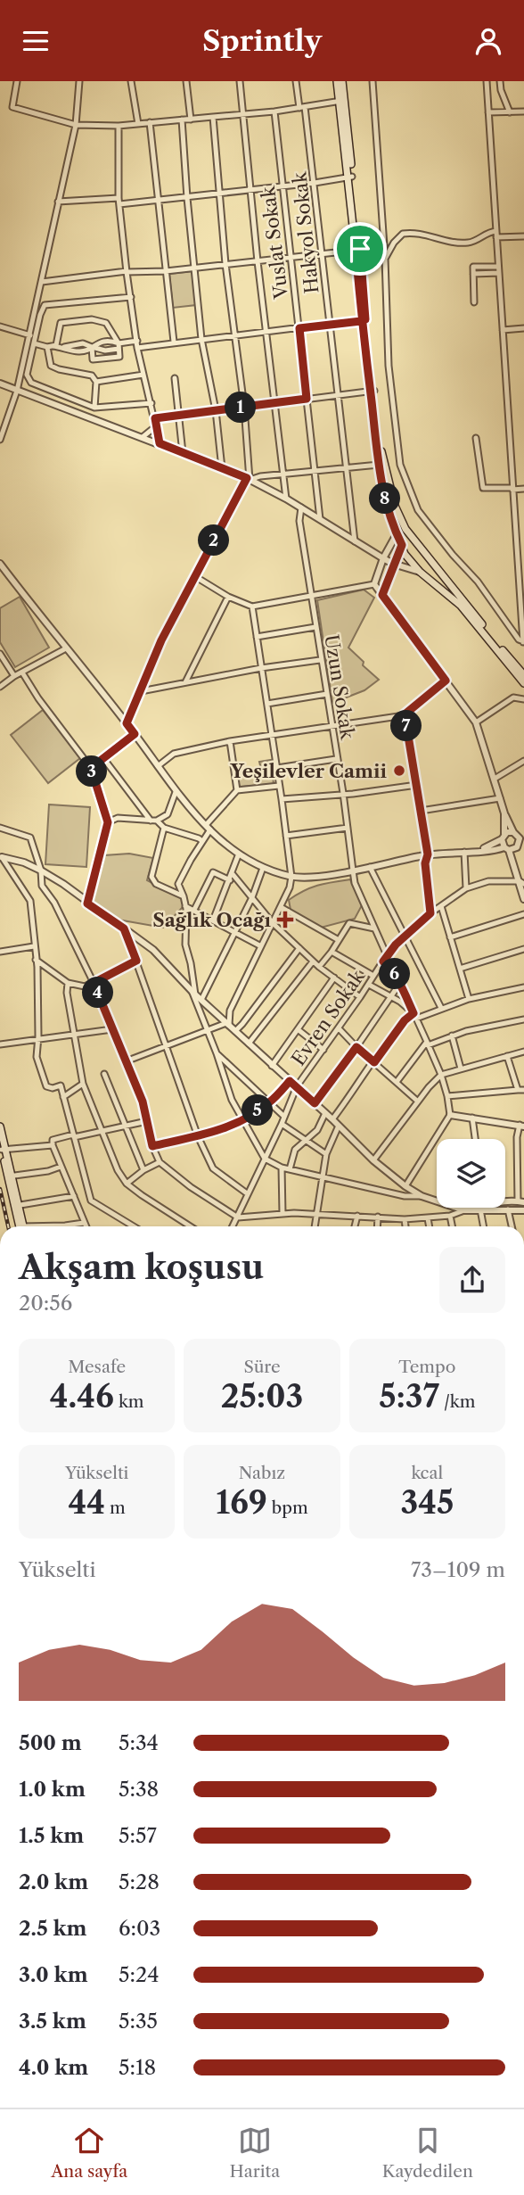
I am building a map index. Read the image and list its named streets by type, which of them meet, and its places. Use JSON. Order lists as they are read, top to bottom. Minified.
{"streets":{"street":["Hakyol Sokak","Vuslat Sokak","Uzun Sokak","Evren Sokak"]},"crossings":[["Uzun Sokak","Evren Sokak"]],"places":{"other":["Yeşilevler Camii"],"health":["Sağlık Ocağı"]},"page":{"header":"Sprintly","pins":["1","8","2","7","3","6","4","5"],"heading":["Akşam koşusu","20:56"],"stats":[["Mesafe","4.46 km"],["Süre","25:03"],["Tempo","5:37 /km"],["Yükselti","44 m"],["Nabız","169 bpm"],["kcal","345"]],"chart":["Yükselti","73–109 m"],"list":[{"name":"500 m","note":"5:34"},{"name":"1.0 km","note":"5:38"},{"name":"1.5 km","note":"5:57"},{"name":"2.0 km","note":"5:28"},{"name":"2.5 km","note":"6:03"},{"name":"3.0 km","note":"5:24"},{"name":"3.5 km","note":"5:35"},{"name":"4.0 km","note":"5:18"}],"tabs":["Ana sayfa","Harita","Kaydedilen"]}}
